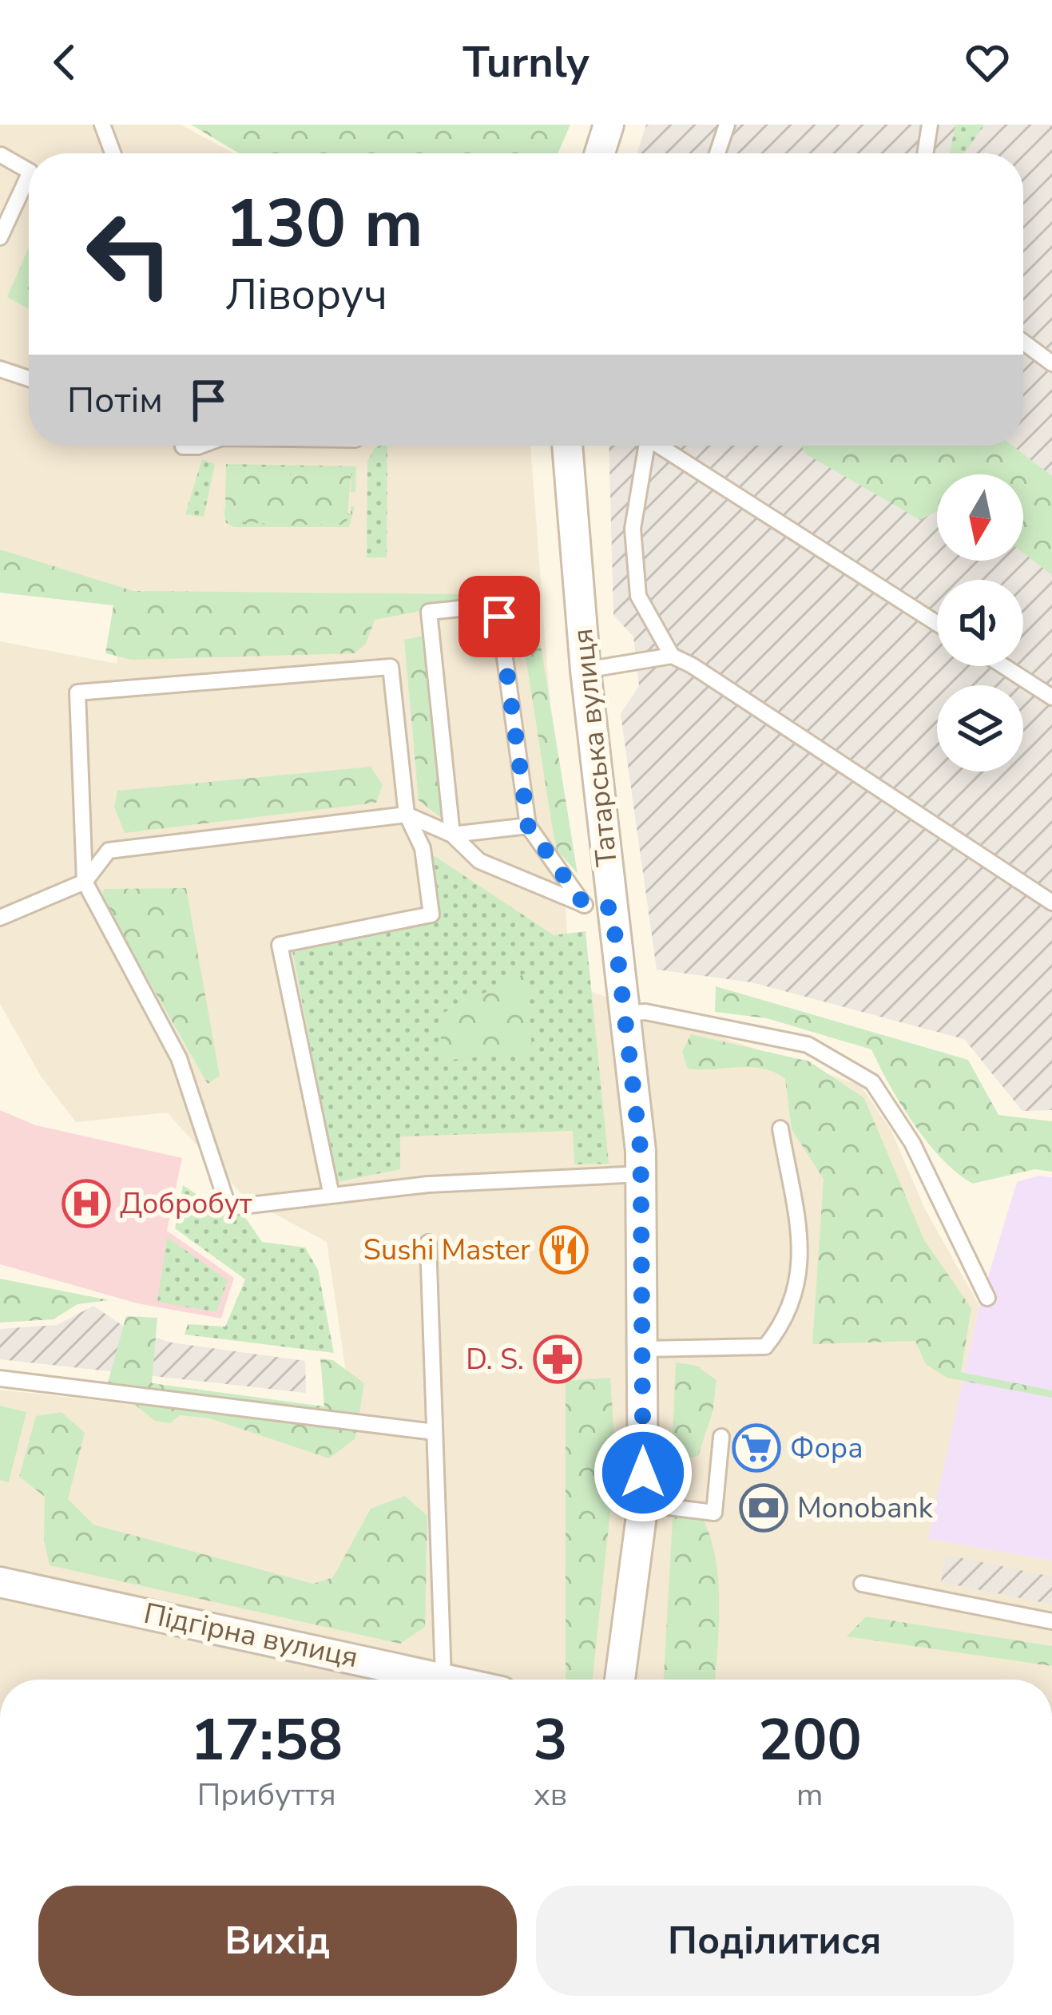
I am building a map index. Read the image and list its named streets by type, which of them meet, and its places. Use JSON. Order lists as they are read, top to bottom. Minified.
{"streets":{"street":["Татарська вулиця","Підгірна вулиця"]},"places":{"hospital":["Добробут"],"restaurant":["Sushi Master"],"pharmacy":["D. S."],"supermarket":["Фора"],"bank":["Monobank"]},"north":"bottom","page":{"header":"Turnly","turn":["130 m","Ліворуч"],"then":"Потім","eta":["17:58","Прибуття","3","хв","200","m"],"buttons":["Вихід","Поділитися"]}}
